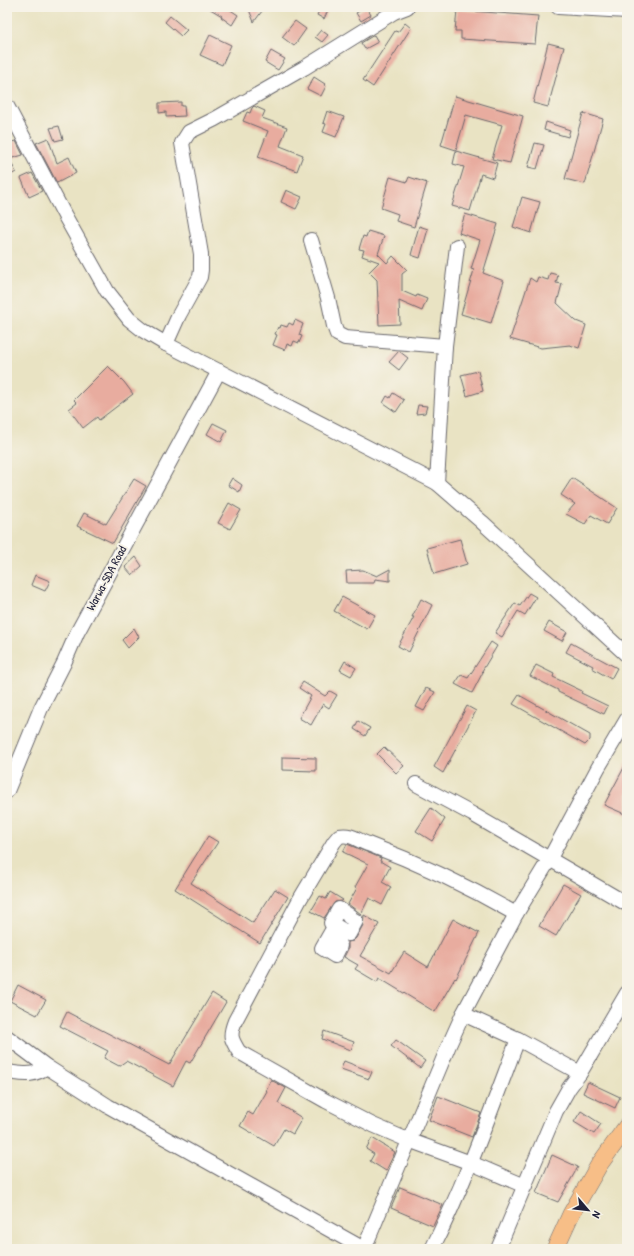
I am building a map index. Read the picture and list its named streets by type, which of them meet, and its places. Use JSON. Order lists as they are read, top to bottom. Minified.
{"streets":{"street":["Warwa-SDA Road"]},"north":"bottom right"}
